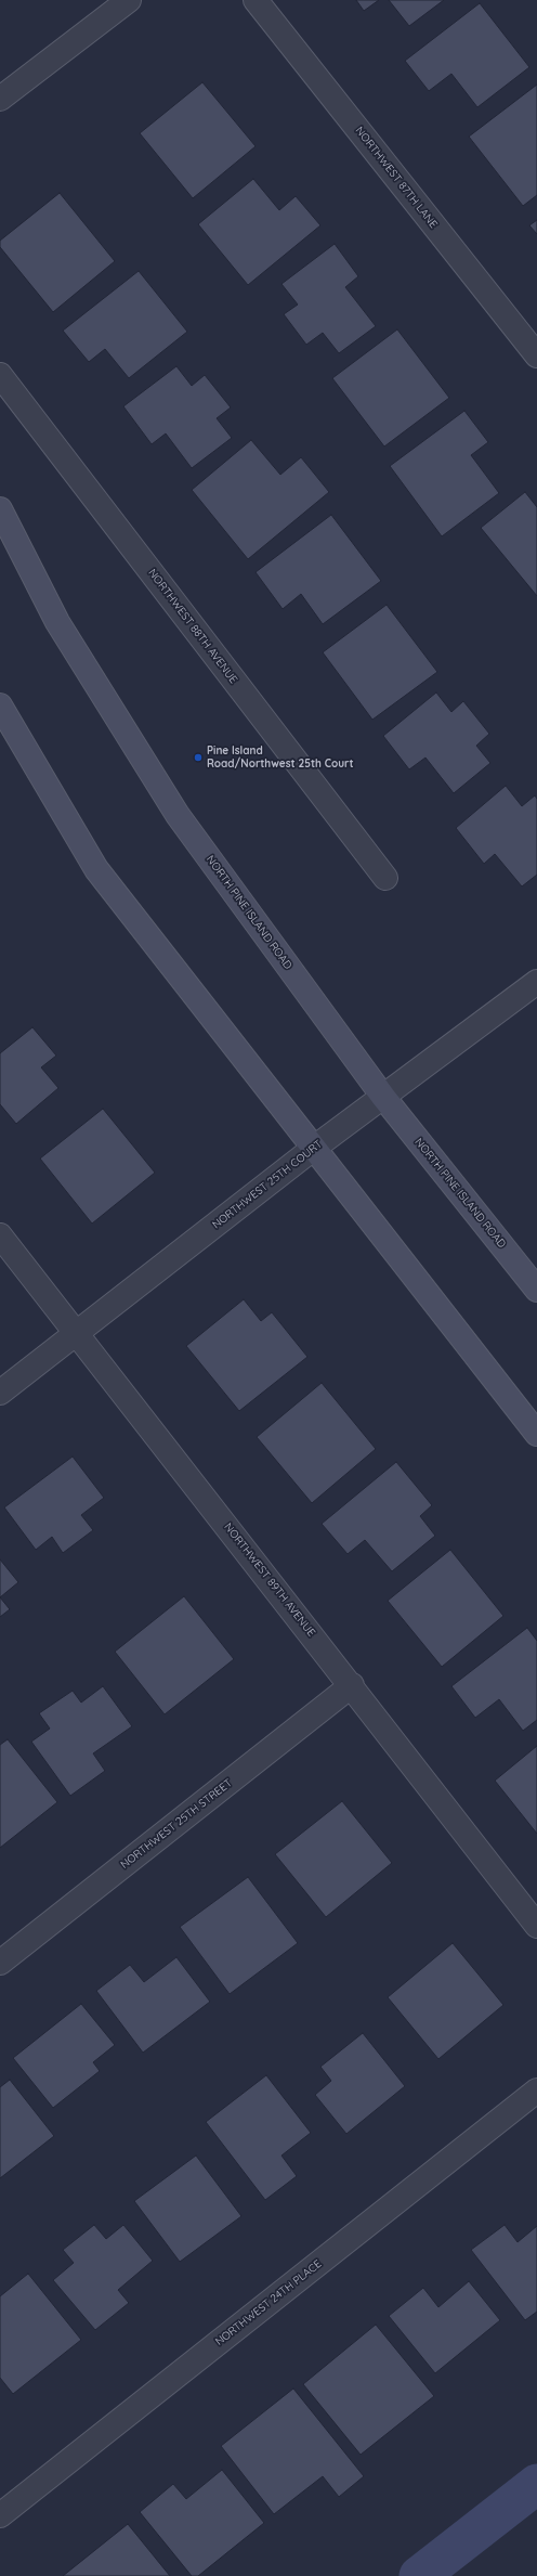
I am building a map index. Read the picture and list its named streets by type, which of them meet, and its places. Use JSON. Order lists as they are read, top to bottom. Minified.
{"streets":{"main road":["NORTH PINE ISLAND ROAD"],"street":["NORTHWEST 87TH LANE","NORTHWEST 88TH AVENUE","NORTHWEST 25TH COURT","NORTHWEST 89TH AVENUE","NORTHWEST 25TH STREET","NORTHWEST 24TH PLACE"]},"crossings":[["NORTH PINE ISLAND ROAD","NORTHWEST 25TH COURT"],["NORTHWEST 25TH COURT","NORTHWEST 89TH AVENUE"],["NORTHWEST 89TH AVENUE","NORTHWEST 25TH STREET"]],"places":["Pine Island Road/Northwest 25th Court"]}
